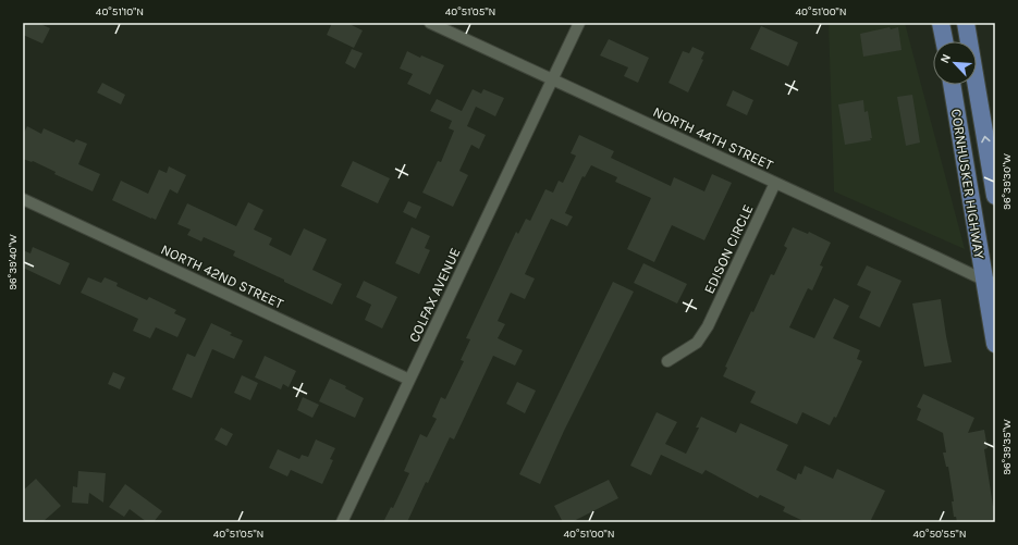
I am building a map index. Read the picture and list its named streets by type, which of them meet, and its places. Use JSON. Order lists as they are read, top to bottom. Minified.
{"streets":{"main road":["CORNHUSKER HIGHWAY"],"street":["NORTH 44TH STREET","EDISON CIRCLE","NORTH 42ND STREET","COLFAX AVENUE"]},"crossings":[["NORTH 44TH STREET","CORNHUSKER HIGHWAY"],["NORTH 44TH STREET","EDISON CIRCLE"],["NORTH 44TH STREET","COLFAX AVENUE"],["NORTH 42ND STREET","COLFAX AVENUE"]],"north":"top left","coordinates":["40°51'10\"N","40°51'05\"N","40°51'00\"N","96°39'30\"W","96°39'40\"W","96°39'35\"W","40°50'55\"N"]}
